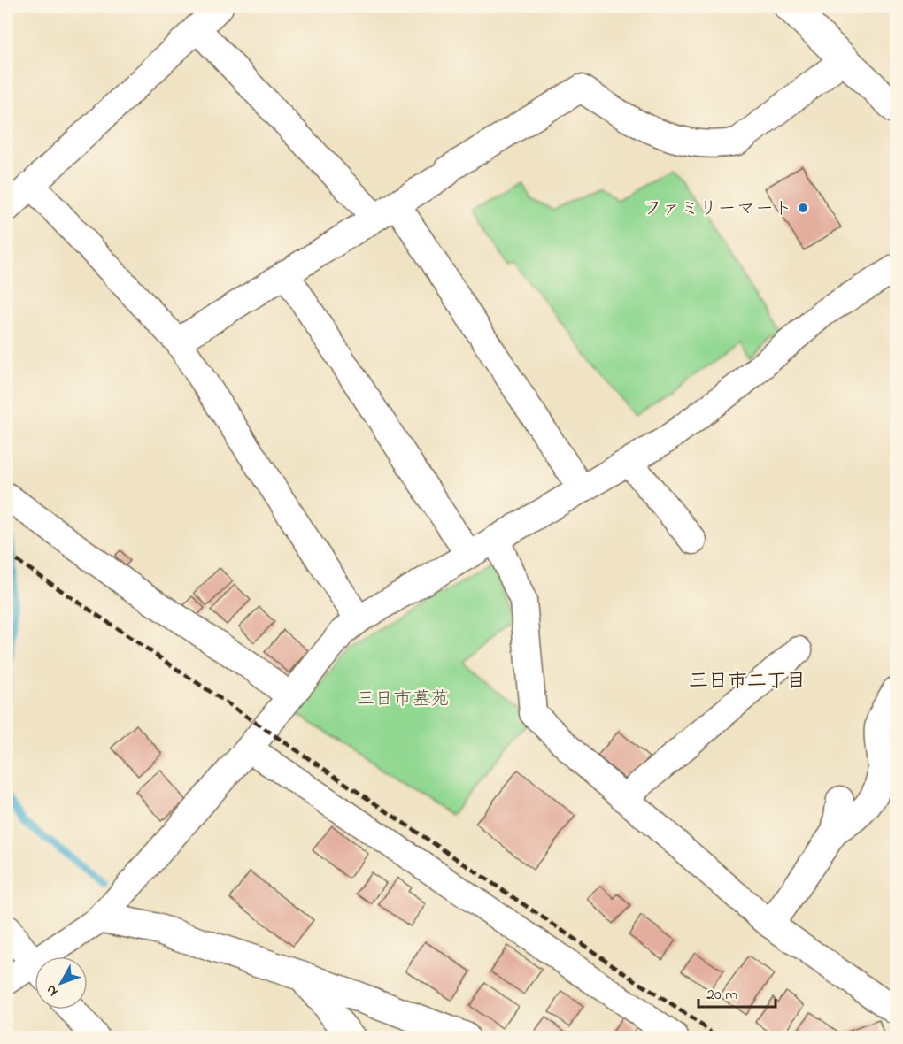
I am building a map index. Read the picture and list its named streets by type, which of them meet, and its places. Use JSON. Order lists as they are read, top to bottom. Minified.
{"districts":["三日市二丁目"],"parks":["三日市墓苑"],"places":["ファミリーマート"],"scale_bar":"20 m","north":"bottom left"}
